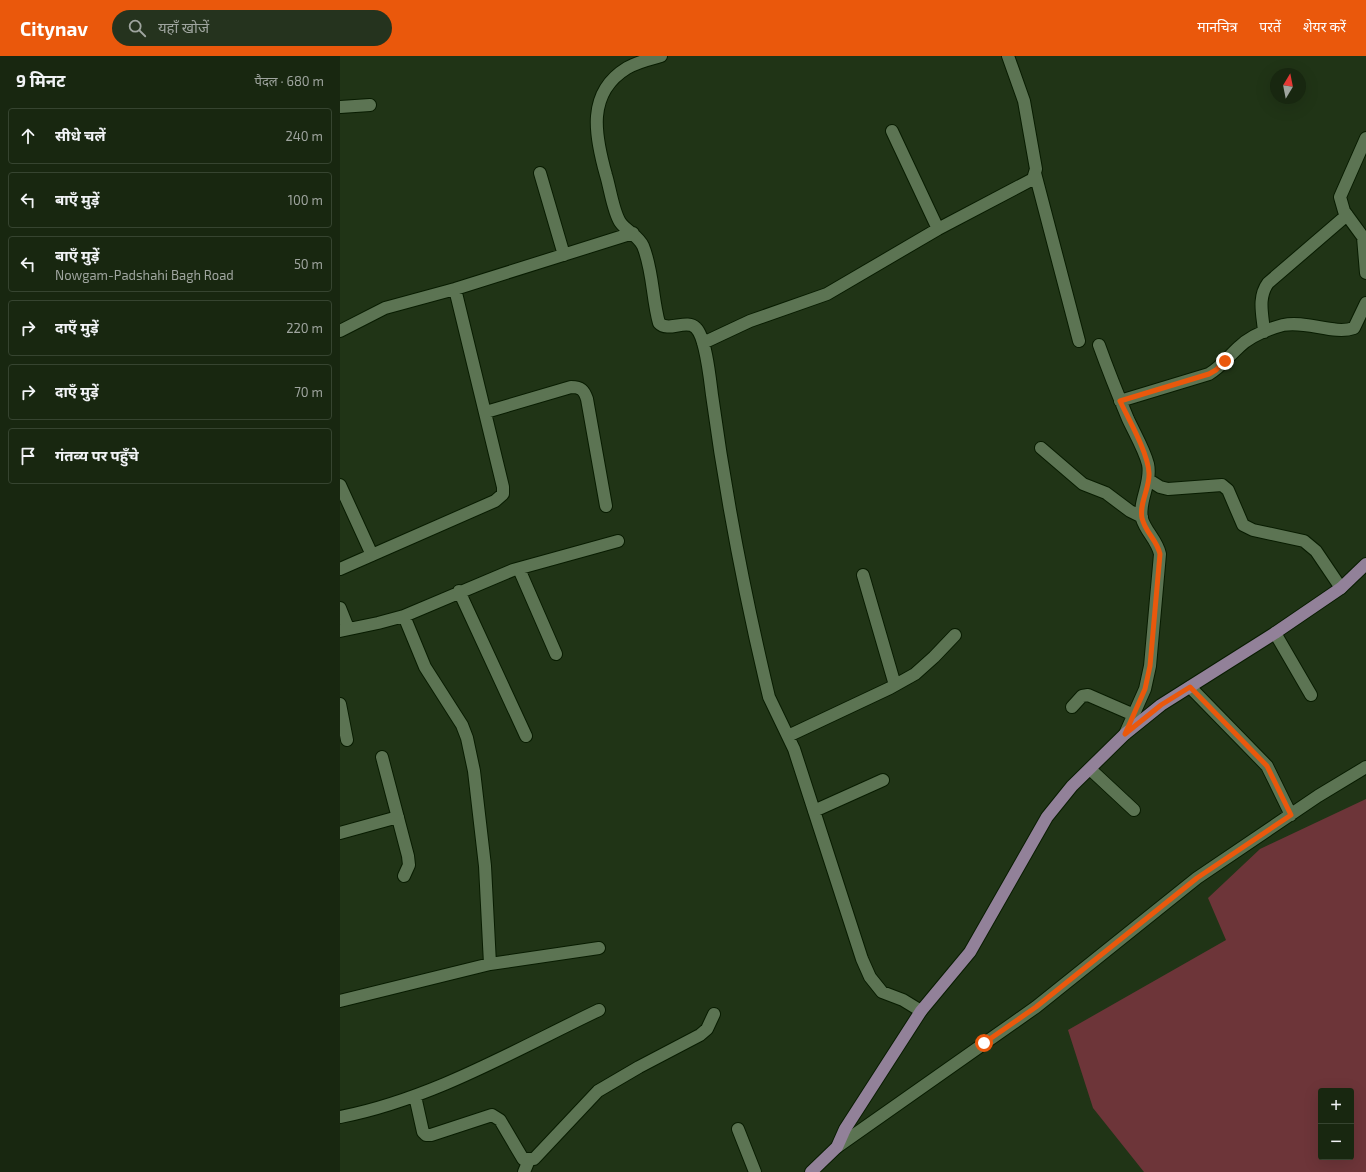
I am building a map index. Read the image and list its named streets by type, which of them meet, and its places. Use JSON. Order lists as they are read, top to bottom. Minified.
{"north":"top","page":{"header":"Citynav","search":"यहाँ खोजें","nav":["मानचित्र","परतें","शेयर करें"],"heading":["9 मिनट","पैदल · 680 m"],"list":[["सीधे चलें","240 m"],["बाएँ मुड़ें","100 m"],["बाएँ मुड़ें","Nowgam-Padshahi Bagh Road","50 m"],["दाएँ मुड़ें","220 m"],["दाएँ मुड़ें","70 m"],"गंतव्य पर पहुँचे"],"map_buttons":["+","−"]}}
